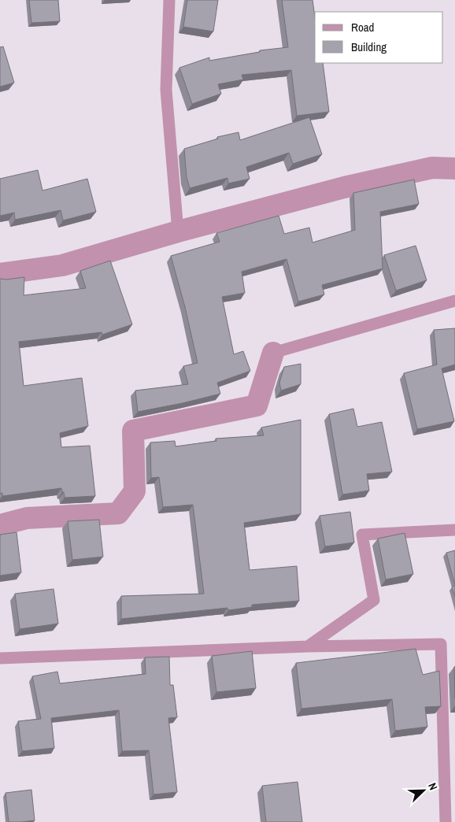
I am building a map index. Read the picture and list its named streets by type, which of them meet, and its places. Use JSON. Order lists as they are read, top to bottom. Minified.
{"legend":["Road","Building"],"north":"top right"}
